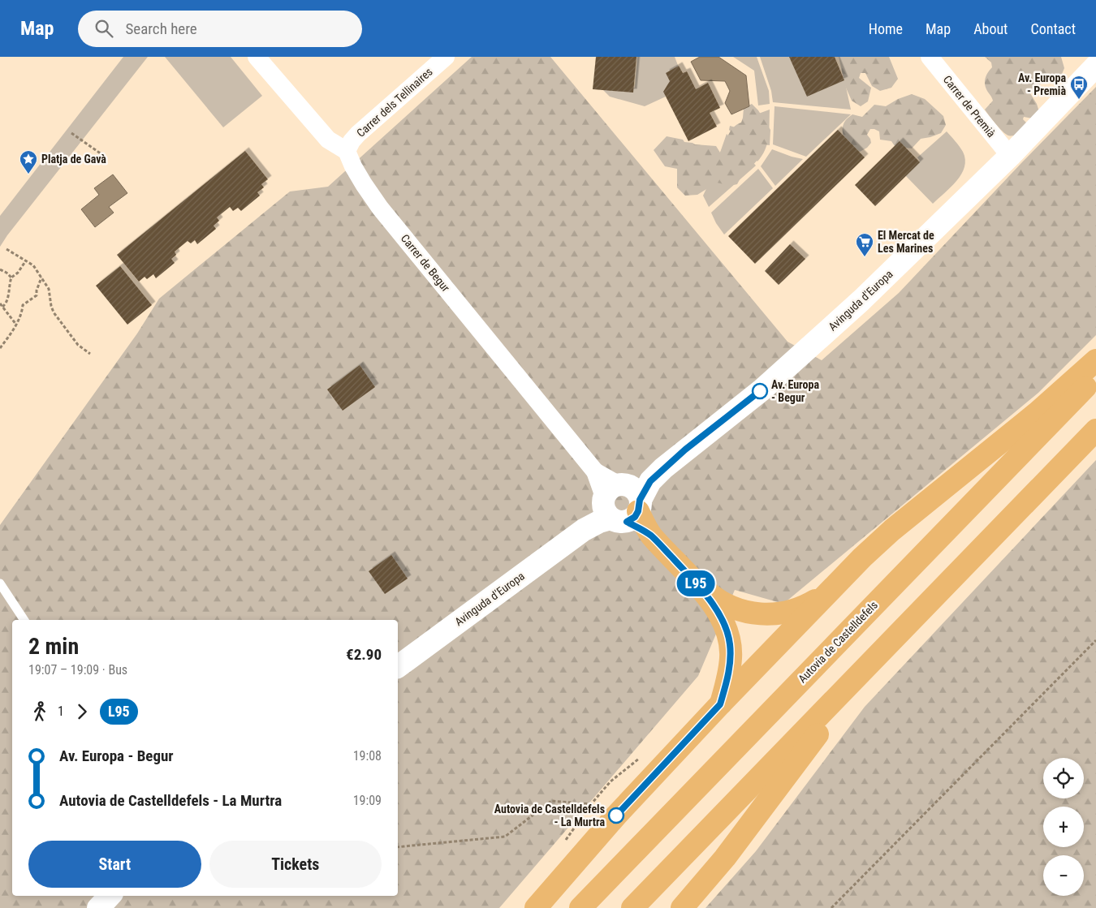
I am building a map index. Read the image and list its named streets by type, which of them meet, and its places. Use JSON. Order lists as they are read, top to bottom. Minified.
{"streets":{"highway":["Autovia de Castelldefels"],"street":["Carrer dels Tellinaires","Carrer de Premià","Carrer de Begur","Avinguda d'Europa"]},"crossings":[["Carrer dels Tellinaires","Carrer de Begur"],["Carrer de Premià","Avinguda d'Europa"],["Carrer de Begur","Avinguda d'Europa"]],"places":{"bus stop":["Av. Europa - Premià"],"place":["Platja de Gavà"],"supermarket":["El Mercat de Les Marines"],"other":["Av. Europa - Begur","Autovia de Castelldefels - La Murtra"]},"lines":["bus line L95"],"page":{"header":"Map","search":"Search here","nav":["Home","Map","About","Contact"],"on_map":"L95","heading":["2 min","19:07 – 19:09 · Bus","€2.90"],"legs":["1","L95"],"list":[{"name":"Av. Europa - Begur","value":"19:08"},{"name":"Autovia de Castelldefels - La Murtra","value":"19:09"}],"map_buttons":["+","−"],"buttons":["Start","Tickets"]}}
